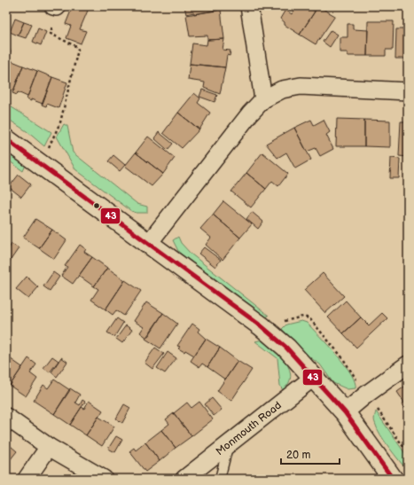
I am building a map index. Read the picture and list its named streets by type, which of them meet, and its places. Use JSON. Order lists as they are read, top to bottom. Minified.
{"streets":{"street":["Monmouth Road"]},"lines":["transit line 43"],"scale_bar":"20 m"}
